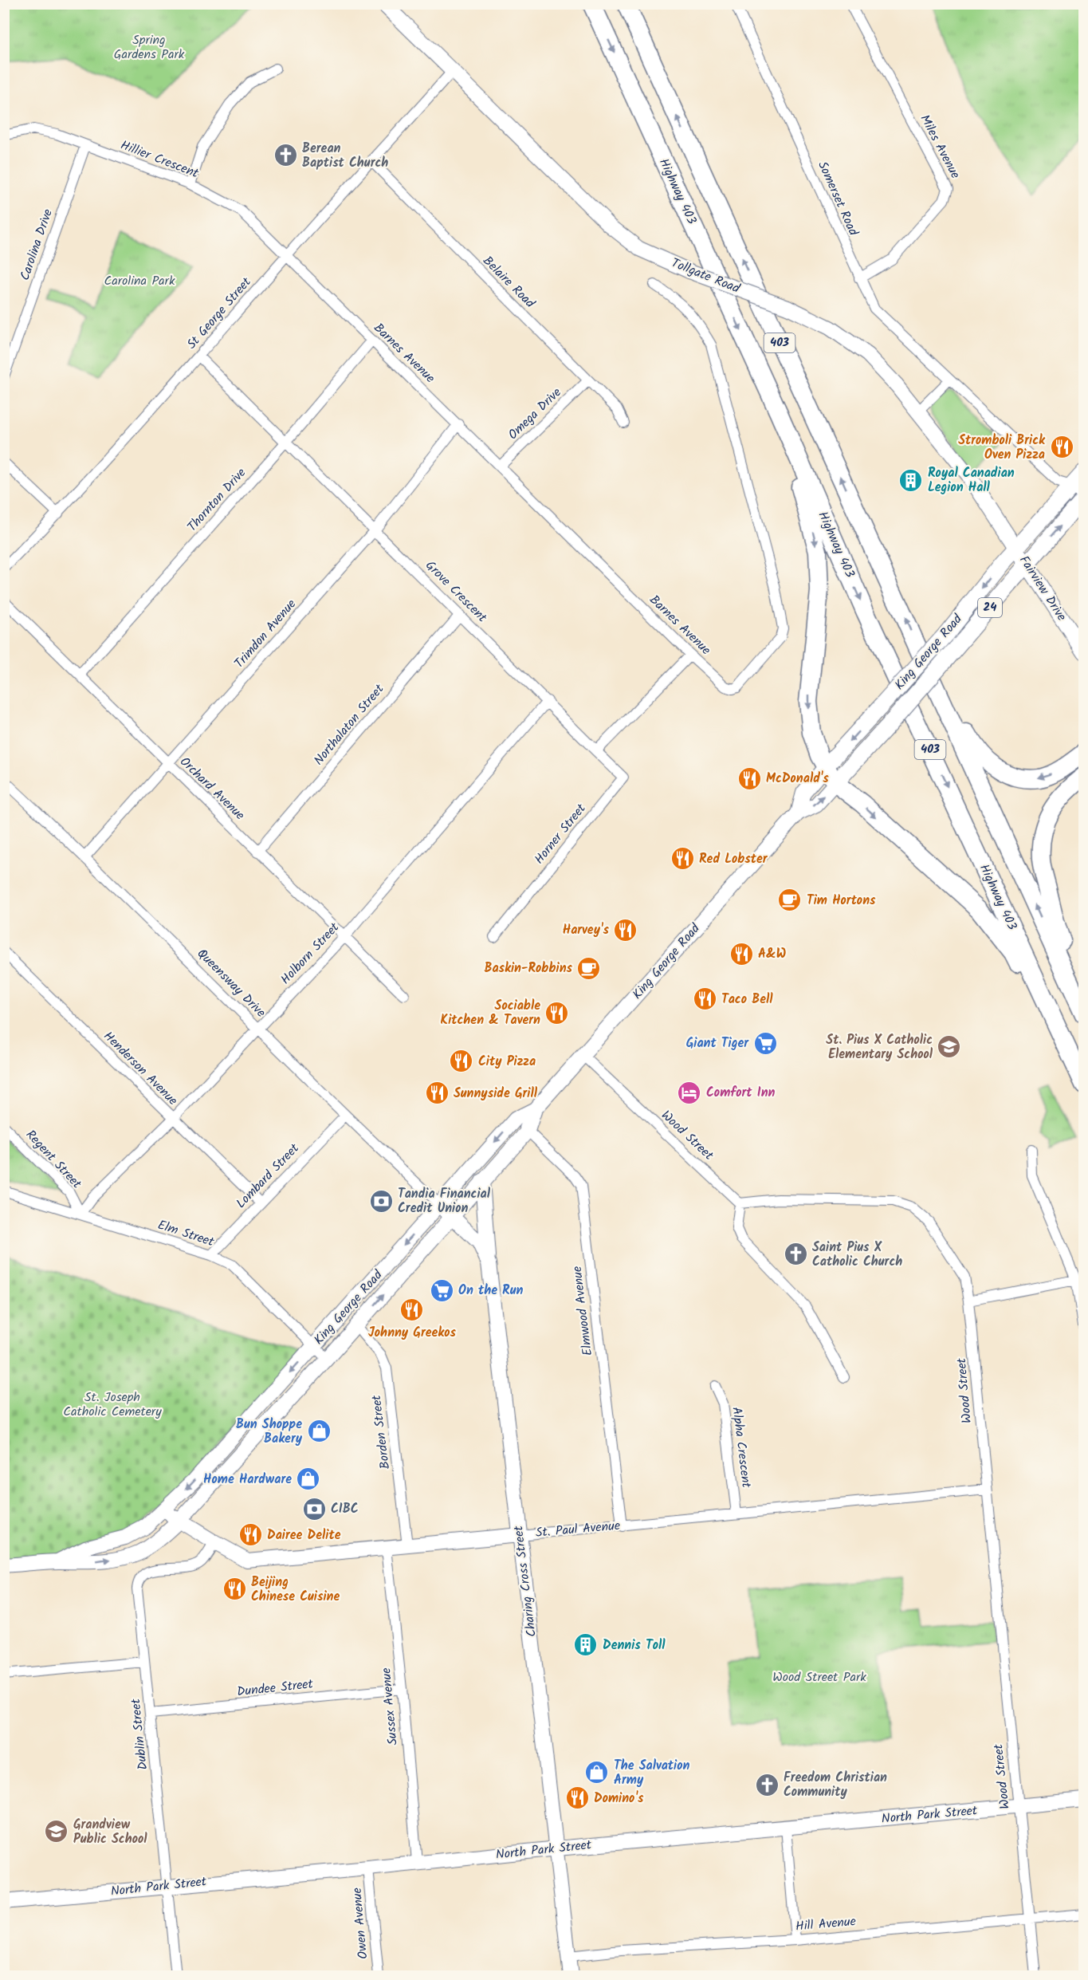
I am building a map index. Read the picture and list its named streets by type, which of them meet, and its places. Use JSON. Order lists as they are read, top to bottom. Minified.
{"streets":{"highway":["Highway 403","403"],"main road":["Tollgate Road","Fairview Drive","24","King George Road","St. Paul Avenue","Charing Cross Street","North Park Street"],"street":["Miles Avenue","Hillier Crescent","Somerset Road","Carolina Drive","Belaire Road","St George Street","Barnes Avenue","Omega Drive","Thornton Drive","Grove Crescent","Trimdon Avenue","Northalaton Street","Orchard Avenue","Horner Street","Holborn Street","Queensway Drive","Henderson Avenue","Wood Street","Regent Street","Lombard Street","Elm Street","Elmwood Avenue","Borden Street","Alpha Crescent","Dundee Street","Sussex Avenue","Dublin Street","Owen Avenue","Hill Avenue"]},"crossings":[["Miles Avenue","Somerset Road"],["Hillier Crescent","Carolina Drive"],["Hillier Crescent","St George Street"],["Hillier Crescent","Barnes Avenue"],["Somerset Road","King George Road"],["Tollgate Road","St George Street"],["Tollgate Road","Fairview Drive"],["Tollgate Road","King George Road"],["Belaire Road","St George Street"],["Belaire Road","Omega Drive"],["St George Street","Barnes Avenue"],["St George Street","Grove Crescent"],["Barnes Avenue","Omega Drive"],["Barnes Avenue","Thornton Drive"],["Barnes Avenue","Trimdon Avenue"],["Thornton Drive","Grove Crescent"],["Thornton Drive","Orchard Avenue"],["Fairview Drive","King George Road"],["Grove Crescent","Trimdon Avenue"],["Grove Crescent","Northalaton Street"],["Grove Crescent","Horner Street"],["Grove Crescent","Holborn Street"],["Trimdon Avenue","Orchard Avenue"],["Trimdon Avenue","Queensway Drive"],["King George Road","Queensway Drive"],["King George Road","Wood Street"],["King George Road","Elm Street"],["King George Road","Elmwood Avenue"],["King George Road","Borden Street"],["King George Road","St. Paul Avenue"],["King George Road","Charing Cross Street"],["Northalaton Street","Orchard Avenue"],["Orchard Avenue","Holborn Street"],["Holborn Street","Queensway Drive"],["Holborn Street","Henderson Avenue"],["Holborn Street","Regent Street"],["Holborn Street","Elm Street"],["Queensway Drive","Lombard Street"],["Queensway Drive","Charing Cross Street"],["Henderson Avenue","Lombard Street"],["Wood Street","St. Paul Avenue"],["Wood Street","North Park Street"],["Wood Street","Hill Avenue"],["Regent Street","Elm Street"],["Lombard Street","Elm Street"],["Elmwood Avenue","St. Paul Avenue"],["Borden Street","St. Paul Avenue"],["Alpha Crescent","St. Paul Avenue"],["St. Paul Avenue","Charing Cross Street"],["St. Paul Avenue","Sussex Avenue"],["St. Paul Avenue","Dublin Street"],["Charing Cross Street","North Park Street"],["Charing Cross Street","Hill Avenue"],["Dundee Street","Sussex Avenue"],["Dundee Street","Dublin Street"],["Sussex Avenue","North Park Street"],["Dublin Street","North Park Street"],["North Park Street","Owen Avenue"]],"parks":["Spring Gardens Park","Carolina Park","St. Joseph Catholic Cemetery","Wood Street Park"],"places":{"church":["Berean Baptist Church","Saint Pius X Catholic Church","Freedom Christian Community"],"restaurant":["Stromboli Brick Oven Pizza","McDonald's","Red Lobster","Harvey's","A&W","Taco Bell","Sociable Kitchen & Tavern","City Pizza","Sunnyside Grill","Johnny Greekos","Dairee Delite","Beijing Chinese Cuisine","Domino's"],"building":["Royal Canadian Legion Hall","Dennis Toll"],"cafe":["Tim Hortons","Baskin-Robbins"],"supermarket":["Giant Tiger","On the Run"],"school or university":["St. Pius X Catholic Elementary School","Grandview Public School"],"hotel":["Comfort Inn"],"bank":["Tandia Financial Credit Union","CIBC"],"shop":["Bun Shoppe Bakery","Home Hardware","The Salvation Army"]}}
